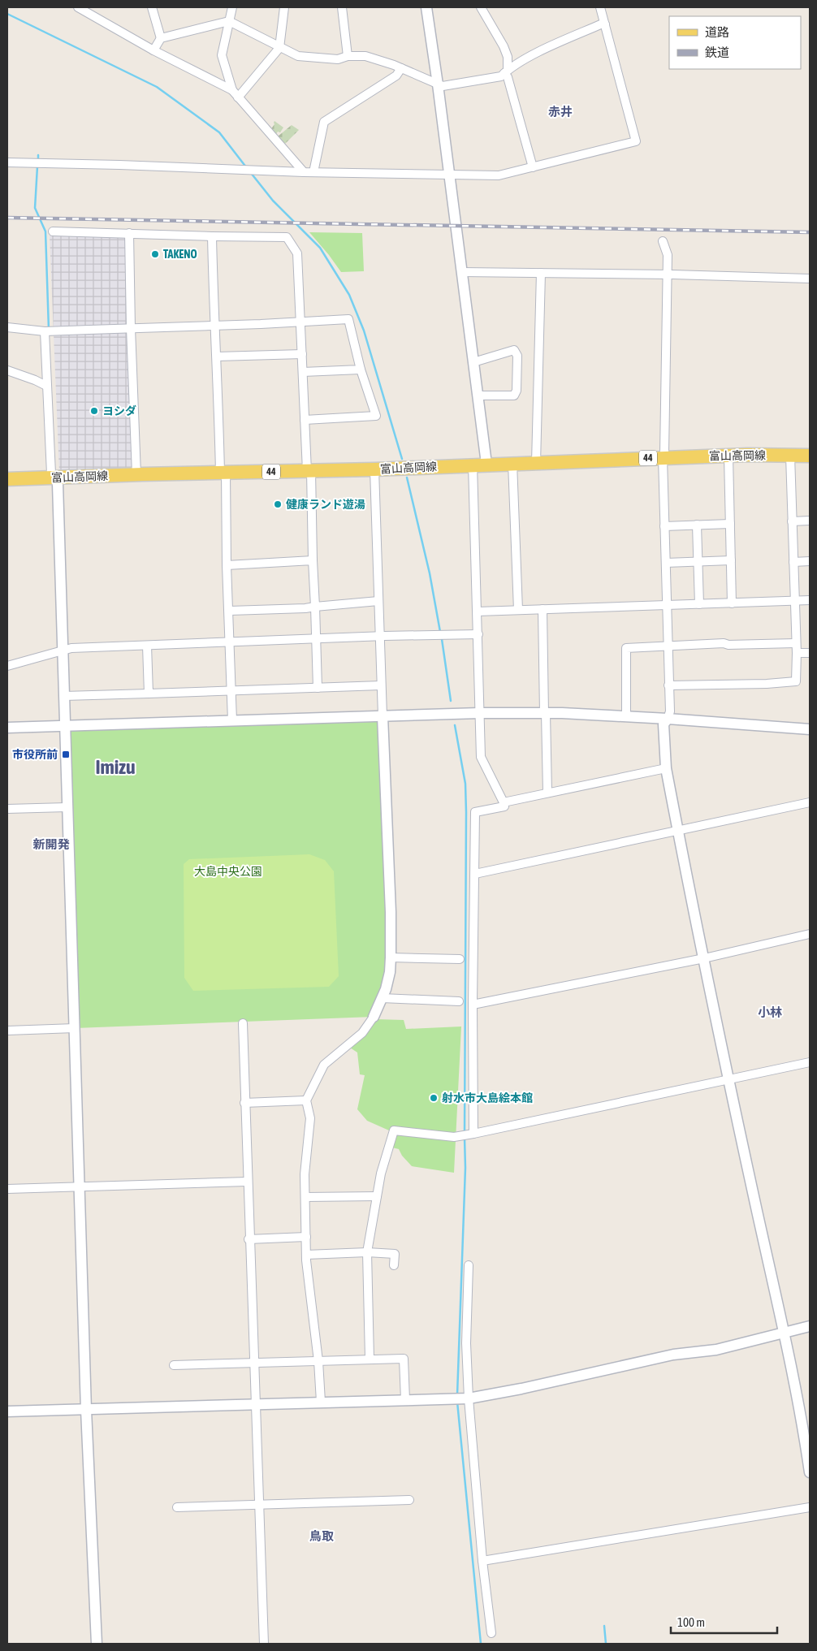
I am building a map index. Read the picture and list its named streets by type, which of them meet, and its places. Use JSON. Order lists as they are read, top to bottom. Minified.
{"streets":{"main road":["富山高岡線","44"]},"districts":["赤井","Imizu","新開発","小林","鳥取"],"parks":["大島中央公園"],"places":{"other":["TAKENO","ヨシダ","健康ランド遊湯","射水市大島絵本館"],"transit":["市役所前"]},"legend":["道路","鉄道"],"scale_bar":"100 m"}
